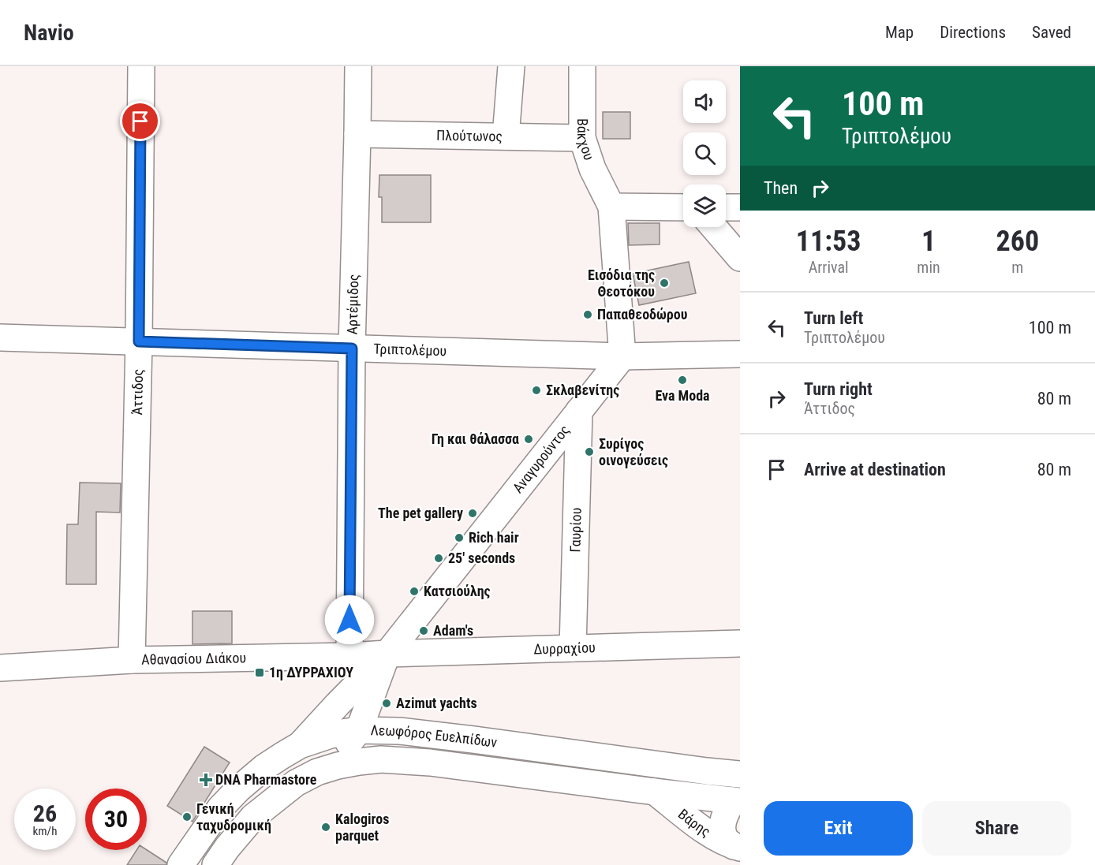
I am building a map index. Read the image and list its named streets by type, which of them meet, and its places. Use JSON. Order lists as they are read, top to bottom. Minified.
{"streets":{"street":["Πλούτωνος","Βάκχου","Αρτέμιδος","Τριπτολέμου","Άττιδος","Αναγυρούντος","Γαυρίου","Δυρραχίου","Αθανασίου Διάκου","Λεωφόρος Ευελπίδων","Βάρης"]},"crossings":[["Πλούτωνος","Βάκχου"],["Πλούτωνος","Αρτέμιδος"],["Αρτέμιδος","Τριπτολέμου"],["Αρτέμιδος","Αθανασίου Διάκου"],["Τριπτολέμου","Άττιδος"],["Τριπτολέμου","Αναγυρούντος"],["Άττιδος","Αθανασίου Διάκου"],["Αναγυρούντος","Γαυρίου"],["Αναγυρούντος","Δυρραχίου"],["Αναγυρούντος","Αθανασίου Διάκου"],["Αναγυρούντος","Λεωφόρος Ευελπίδων"],["Γαυρίου","Δυρραχίου"],["Δυρραχίου","Αθανασίου Διάκου"],["Λεωφόρος Ευελπίδων","Βάρης"]],"places":{"other":["Εισόδια της Θεοτόκου","Παπαθεοδώρου","Eva Moda","Σκλαβενίτης","Γη και θάλασσα","Συρίγος οινογεύσεις","The pet gallery","Rich hair","25' seconds","Κατσιούλης","Adam's","Azimut yachts","Γενική ταχυδρομική","Kalogiros parquet"],"transit":["1η ΔΥΡΡΑΧΙΟΥ"],"health":["DNA Pharmastore"]},"page":{"header":"Navio","nav":["Map","Directions","Saved"],"turn":["100 m","Τριπτολέμου"],"then":"Then","eta":["11:53","Arrival","1","min","260","m"],"list":[{"name":"Turn left","note":"Τριπτολέμου","value":"100 m"},{"name":"Turn right","note":"Άττιδος","value":"80 m"},{"name":"Arrive at destination","value":"80 m"}],"speed":"26 km/h","limit":"30","buttons":["Exit","Share"]}}
